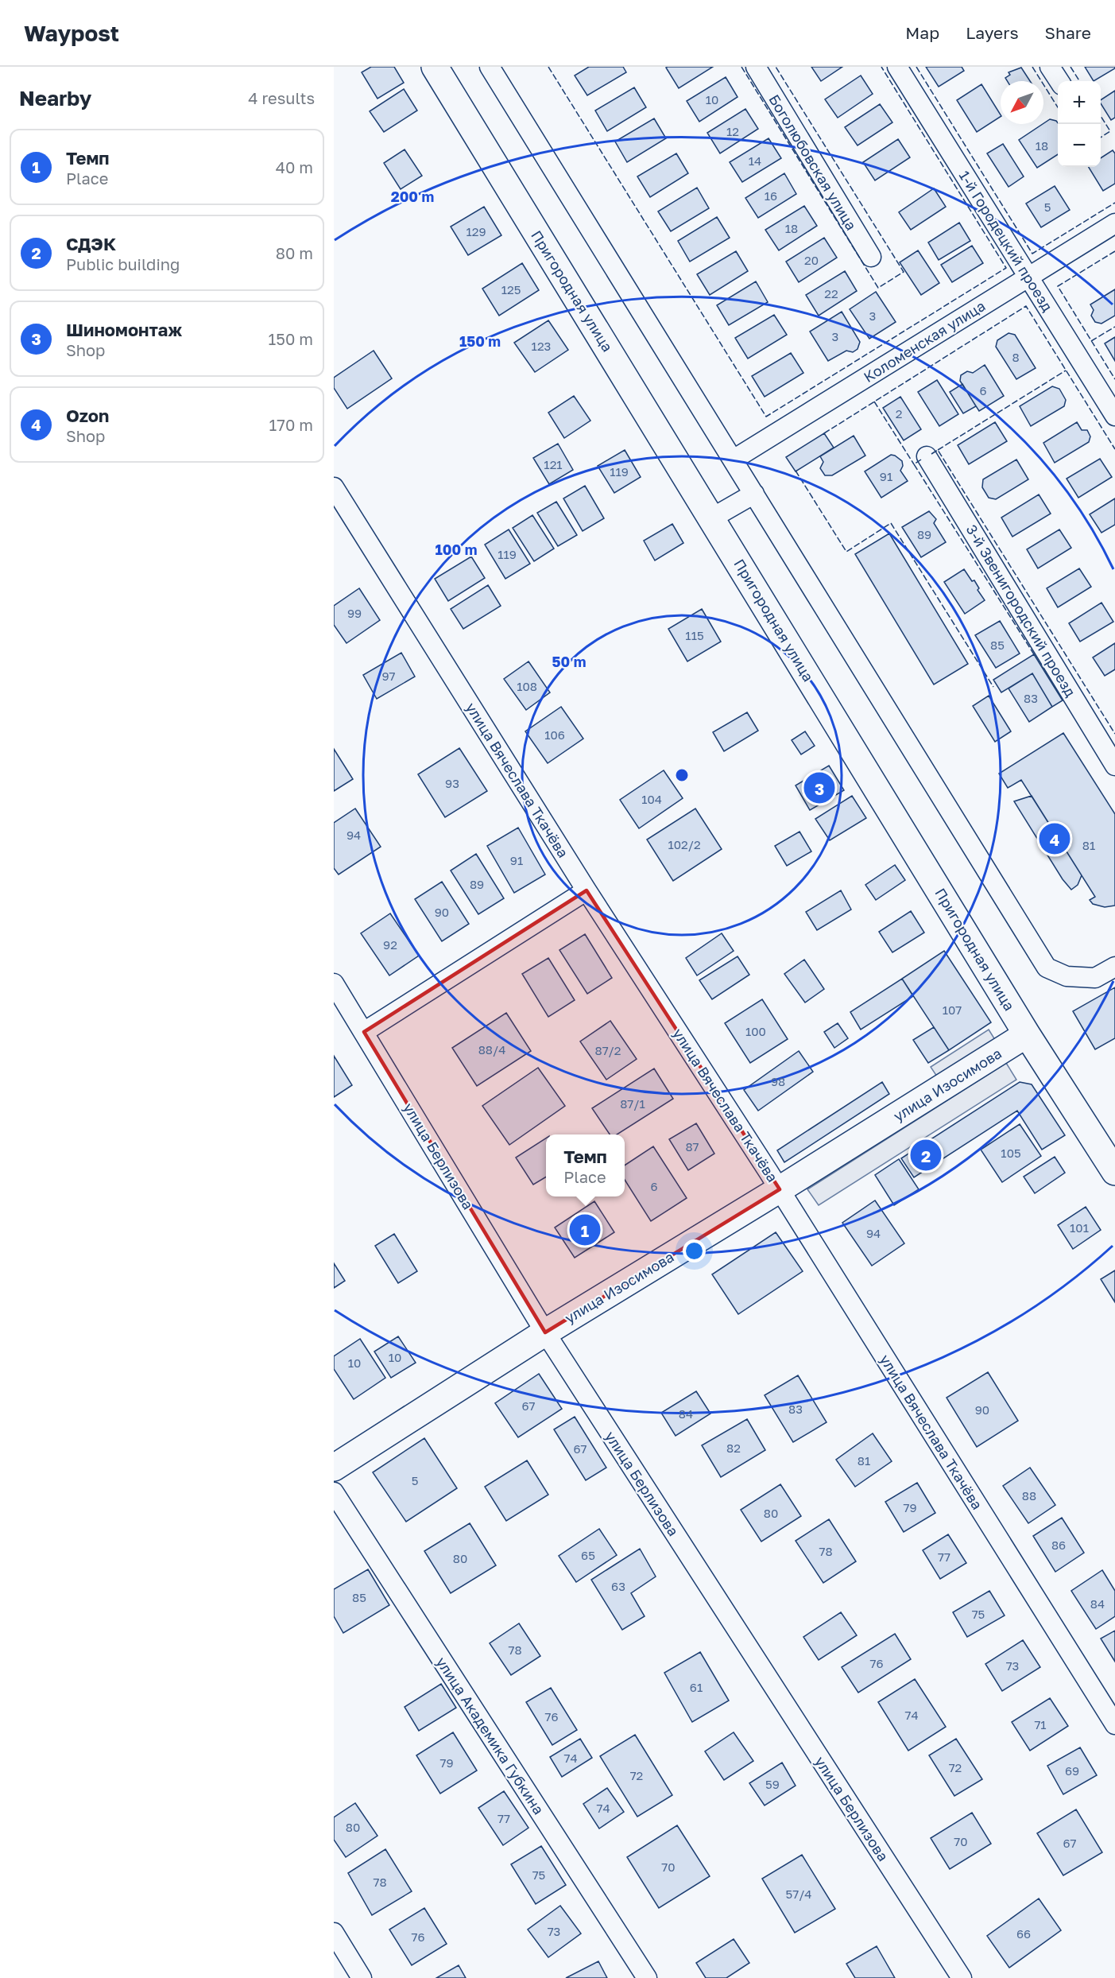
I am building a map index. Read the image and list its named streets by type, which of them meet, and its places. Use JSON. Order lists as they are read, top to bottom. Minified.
{"streets":{"street":["Боголюбовская улица","1-й Городецкий проезд","Пригородная улица","Коломенская улица","3-й Звенигородский проезд","улица Вячеслава Ткачёва","улица Изосимова","улица Берлизова","улица Академика Губкина"]},"crossings":[["1-й Городецкий проезд","Коломенская улица"],["Пригородная улица","улица Изосимова"],["улица Вячеслава Ткачёва","улица Изосимова"],["улица Изосимова","улица Берлизова"]],"house_numbers":["10","12","18","14","16","5","18","129","20","125","22","3","3","123","8","6","2","121","119","91","89","119","99","115","85","97","108","83","106","93","104","94","102/2","81","91","89","90","92","107","100","88/4","87/2","98","87/1","87","105","6","101","94","10","10","67","83","90","84","82","67","81","5","88","79","80","86","78","65","77","80","63","85","84","75","78","76","73","61","74","76","71","74","79","72","69","72","59","74","77","80","70","67","70","75","78","57/4","73","66","76"],"north":"bottom left","page":{"header":"Waypost","nav":["Map","Layers","Share"],"heading":["Nearby","4 results"],"map_buttons":["+","−"],"list":[{"mark":"1","name":"Темп","note":"Place","value":"40 m"},{"mark":"2","name":"СДЭК","note":"Public building","value":"80 m"},{"mark":"3","name":"Шиномонтаж","note":"Shop","value":"150 m"},{"mark":"4","name":"Ozon","note":"Shop","value":"170 m"}],"pins":["3","4","2","1"],"popup":["Темп","Place"]},"rings":["200 m","150 m","100 m","50 m"]}
